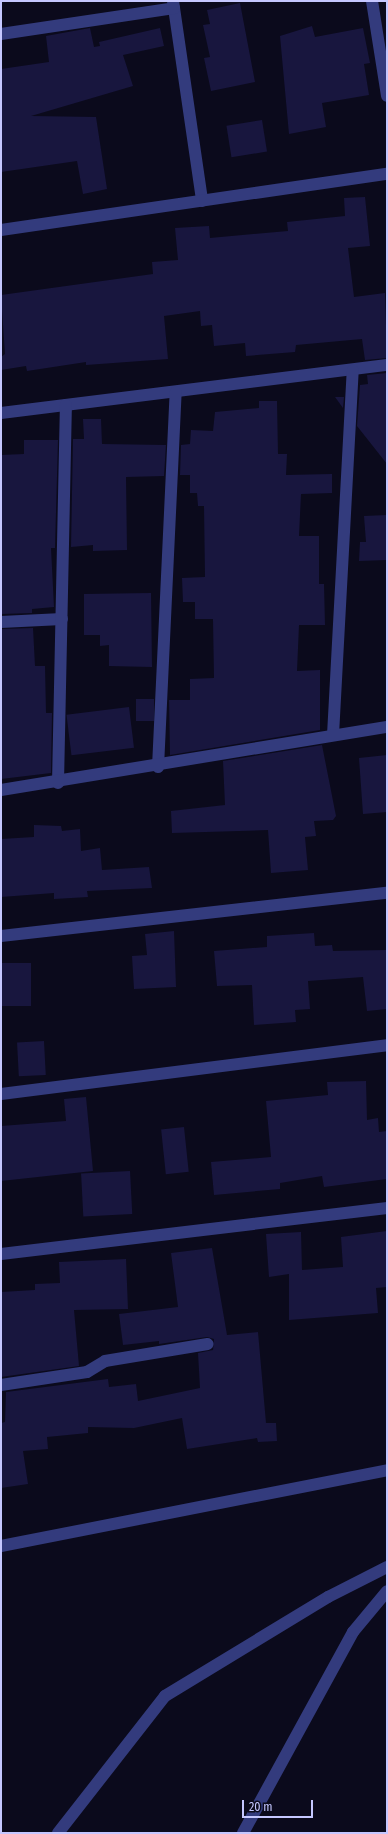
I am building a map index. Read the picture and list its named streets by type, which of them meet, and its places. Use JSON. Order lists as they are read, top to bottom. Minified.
{"scale_bar":"20 m"}
